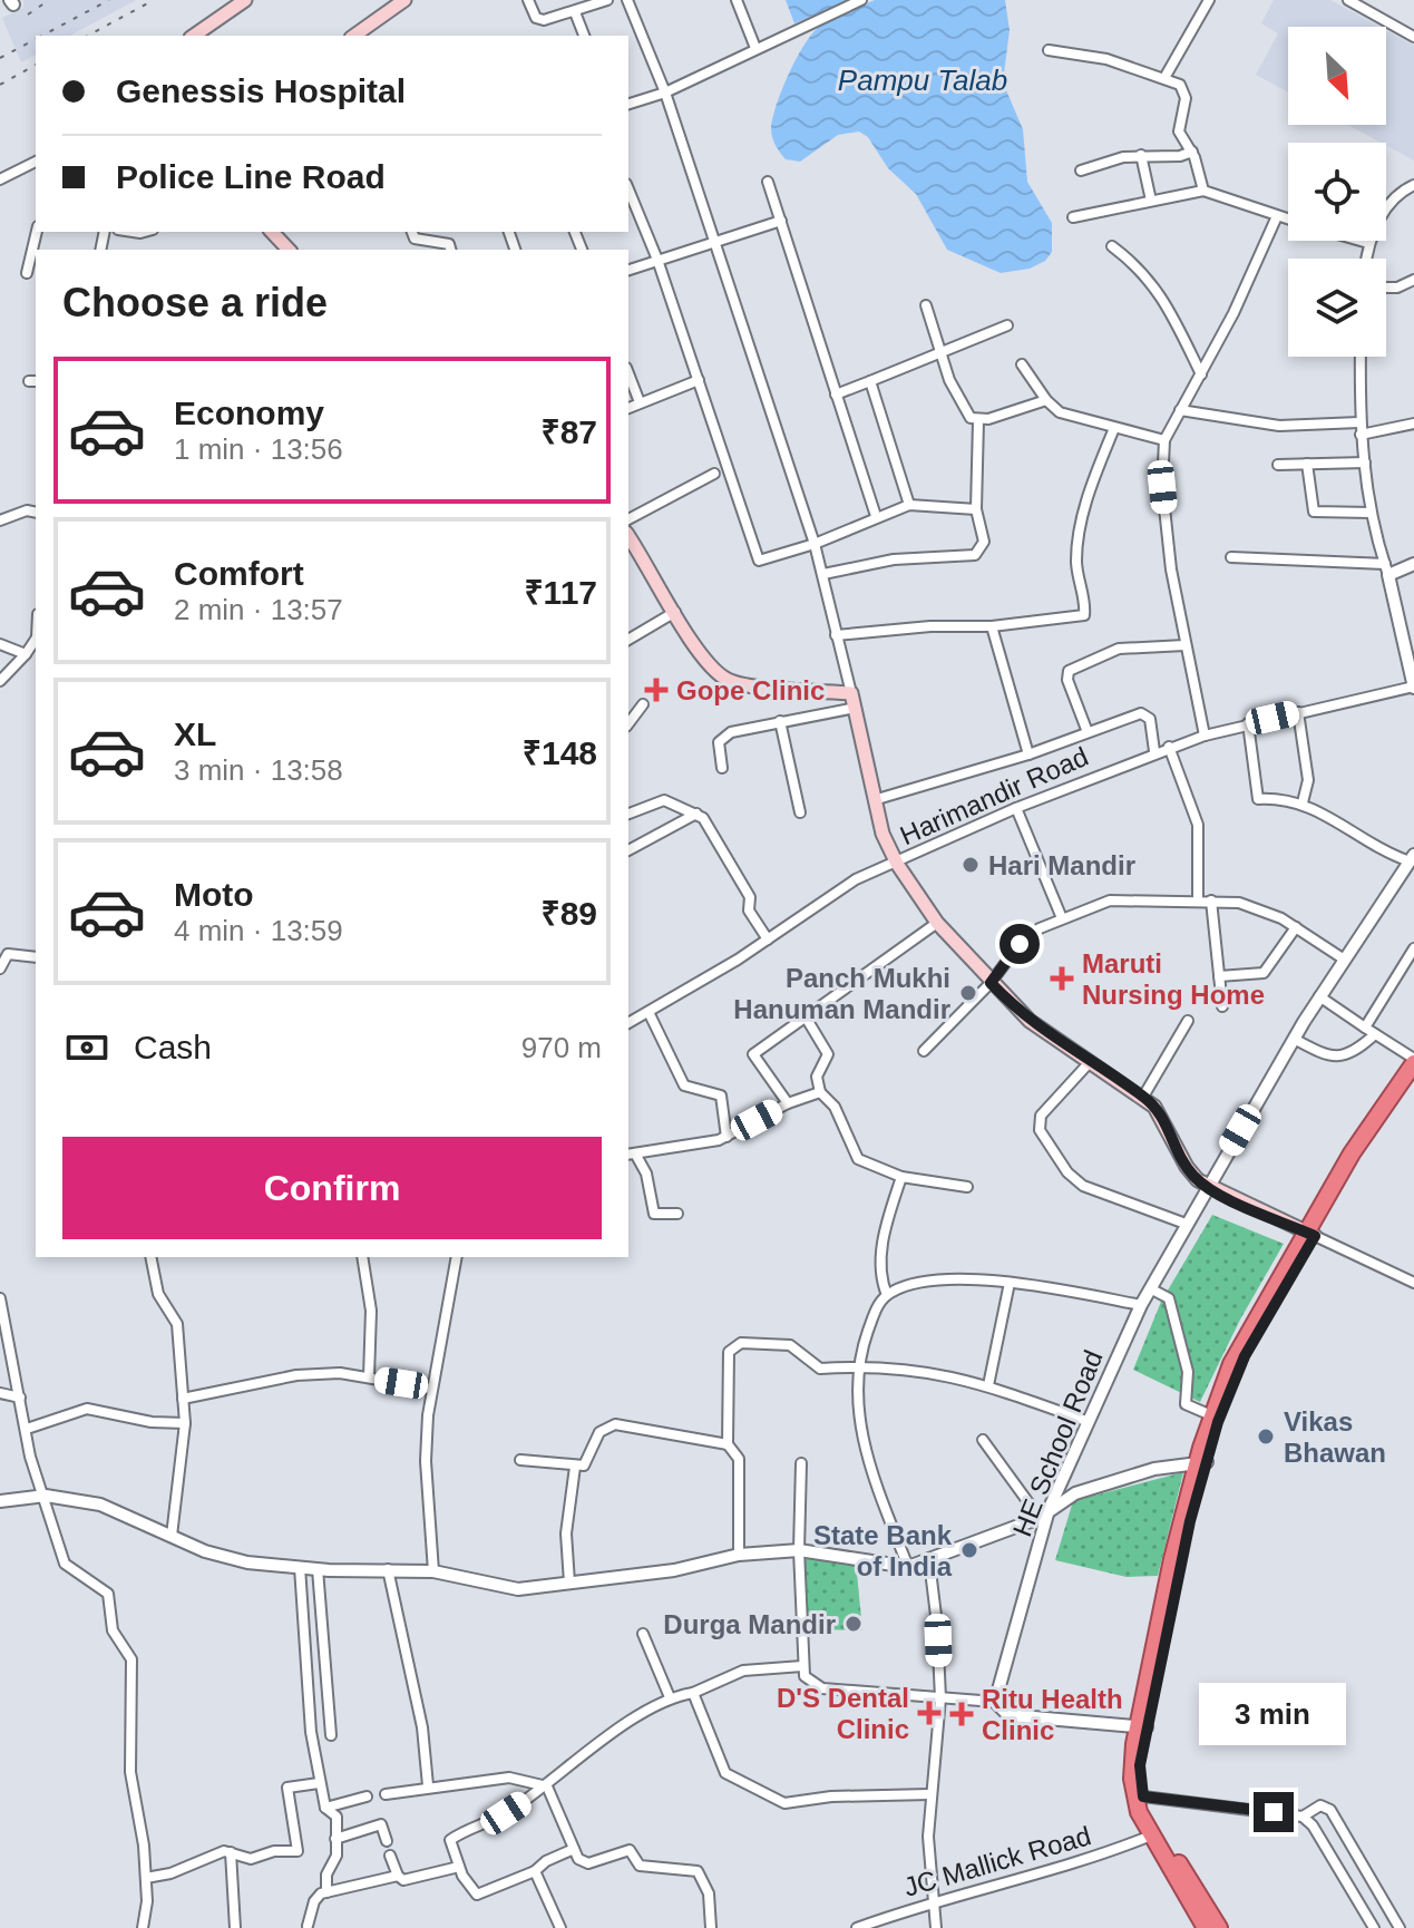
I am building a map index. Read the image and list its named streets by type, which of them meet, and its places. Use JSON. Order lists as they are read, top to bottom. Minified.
{"streets":{"street":["Harimandir Road","HE School Road","JC Mallick Road"]},"water":["Pampu Talab"],"places":{"health":["Gope Clinic","Maruti Nursing Home","D'S Dental Clinic","Ritu Health Clinic"],"other":["Hari Mandir","Panch Mukhi Hanuman Mandir","Vikas Bhawan","State Bank of India","Durga Mandir"]},"north":"bottom right","page":{"banner":["Genessis Hospital","Police Line Road"],"heading":"Choose a ride","list":[{"name":"Economy","note":"1 min · 13:56","value":"₹87"},{"name":"Comfort","note":"2 min · 13:57","value":"₹117"},{"name":"XL","note":"3 min · 13:58","value":"₹148"},{"name":"Moto","note":"4 min · 13:59","value":"₹89"}],"pay":["Cash","970 m"],"buttons":"Confirm","bubble":"3 min"}}
